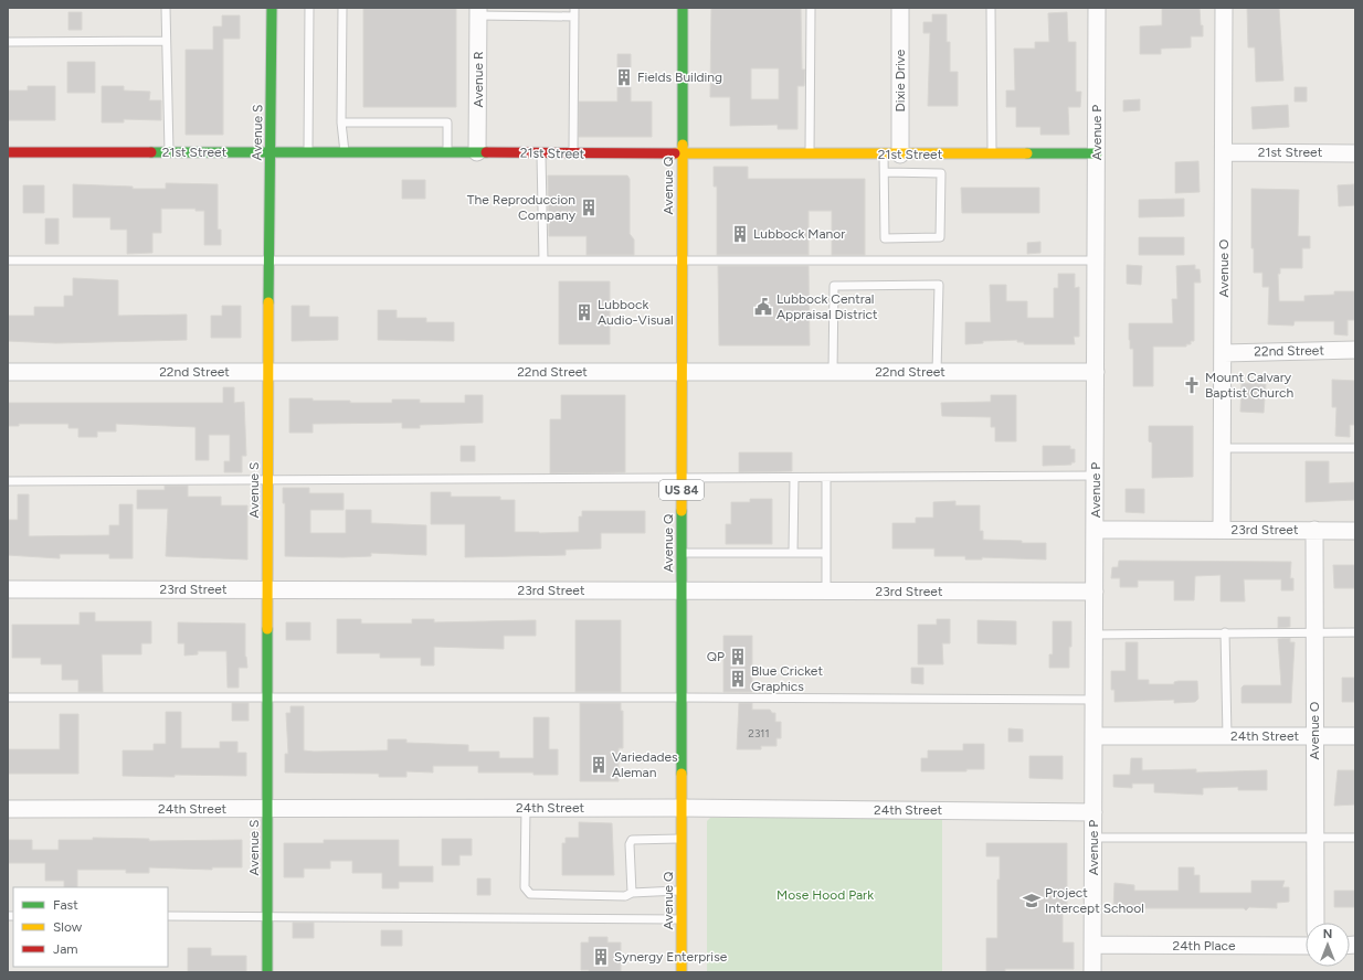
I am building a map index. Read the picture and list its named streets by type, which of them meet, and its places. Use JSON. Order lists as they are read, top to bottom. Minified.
{"streets":{"main road":["Avenue S","21st Street","Avenue Q","US 84"],"street":["Avenue R","Dixie Drive","Avenue P","Avenue O","22nd Street","23rd Street","24th Street","24th Place"]},"crossings":[["Avenue R","21st Street"],["Dixie Drive","21st Street"],["Avenue S","21st Street"],["Avenue S","22nd Street"],["Avenue S","23rd Street"],["Avenue S","24th Street"],["Avenue P","21st Street"],["Avenue P","22nd Street"],["Avenue P","23rd Street"],["Avenue P","24th Street"],["Avenue P","24th Place"],["21st Street","Avenue Q"],["21st Street","Avenue O"],["Avenue Q","22nd Street"],["Avenue Q","23rd Street"],["Avenue Q","24th Street"],["Avenue O","22nd Street"],["Avenue O","23rd Street"],["Avenue O","24th Street"]],"parks":["Mose Hood Park"],"places":{"building":["Fields Building","The Reproduccion Company","Lubbock Manor","Lubbock Audio-Visual","QP","Blue Cricket Graphics","Variedades Aleman","Synergy Enterprise"],"public building":["Lubbock Central Appraisal District"],"church":["Mount Calvary Baptist Church"],"school or university":["Project Intercept School"]},"house_numbers":["2311"],"legend":["Fast","Slow","Jam"],"north":"top"}
